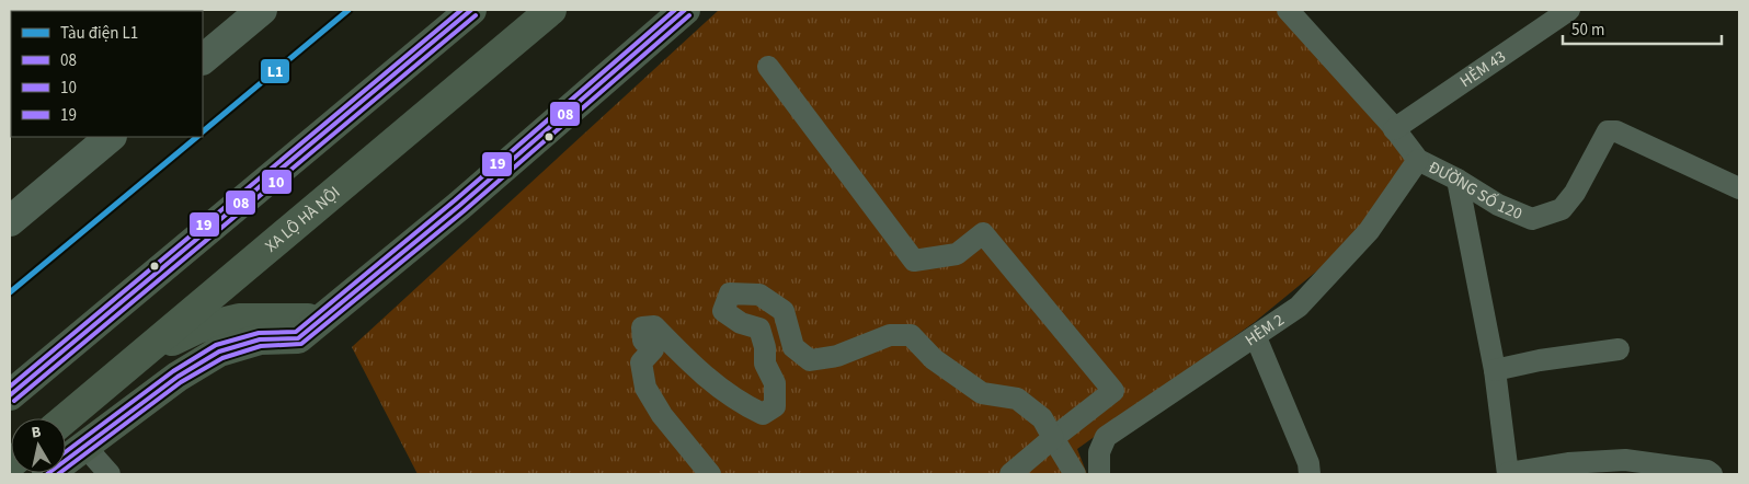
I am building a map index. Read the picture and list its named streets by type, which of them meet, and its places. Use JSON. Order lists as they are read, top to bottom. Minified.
{"streets":{"highway":["XA LỘ HÀ NỘI"],"street":["HẺM 43","ĐƯỜNG SỐ 120","HẺM 2"]},"crossings":[["HẺM 43","ĐƯỜNG SỐ 120"],["ĐƯỜNG SỐ 120","HẺM 2"]],"lines":["metro line L1","transit line 08","transit line 19","transit line 10"],"legend":["Tàu điện L1","08","10","19"],"scale_bar":"50 m","north":"top"}
